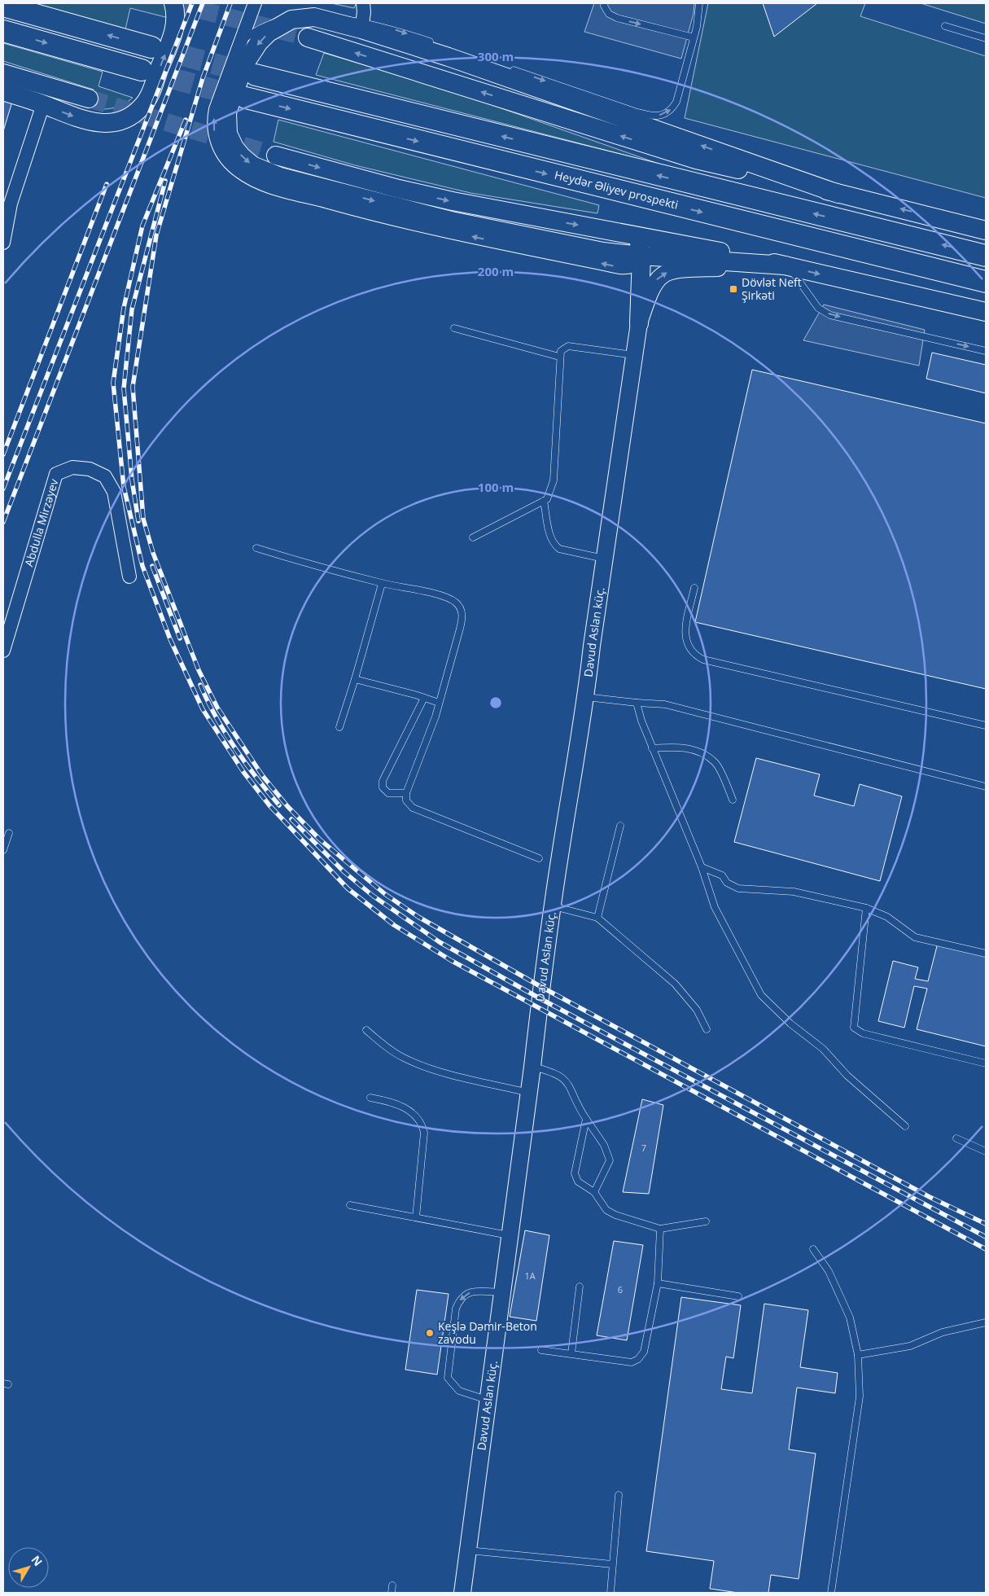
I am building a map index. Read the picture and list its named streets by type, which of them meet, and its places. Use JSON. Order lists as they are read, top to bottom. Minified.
{"streets":{"highway":["Heydər Əliyev prospekti"],"street":["Abdulla Mirzəyev","Davud Aslan küç."]},"places":{"transit":["Dövlət Neft Şirkəti"],"other":["Keşlə Dəmir-Beton zavodu"]},"house_numbers":["7","1A","6"],"north":"top right","rings":["300 m","200 m","100 m"]}
